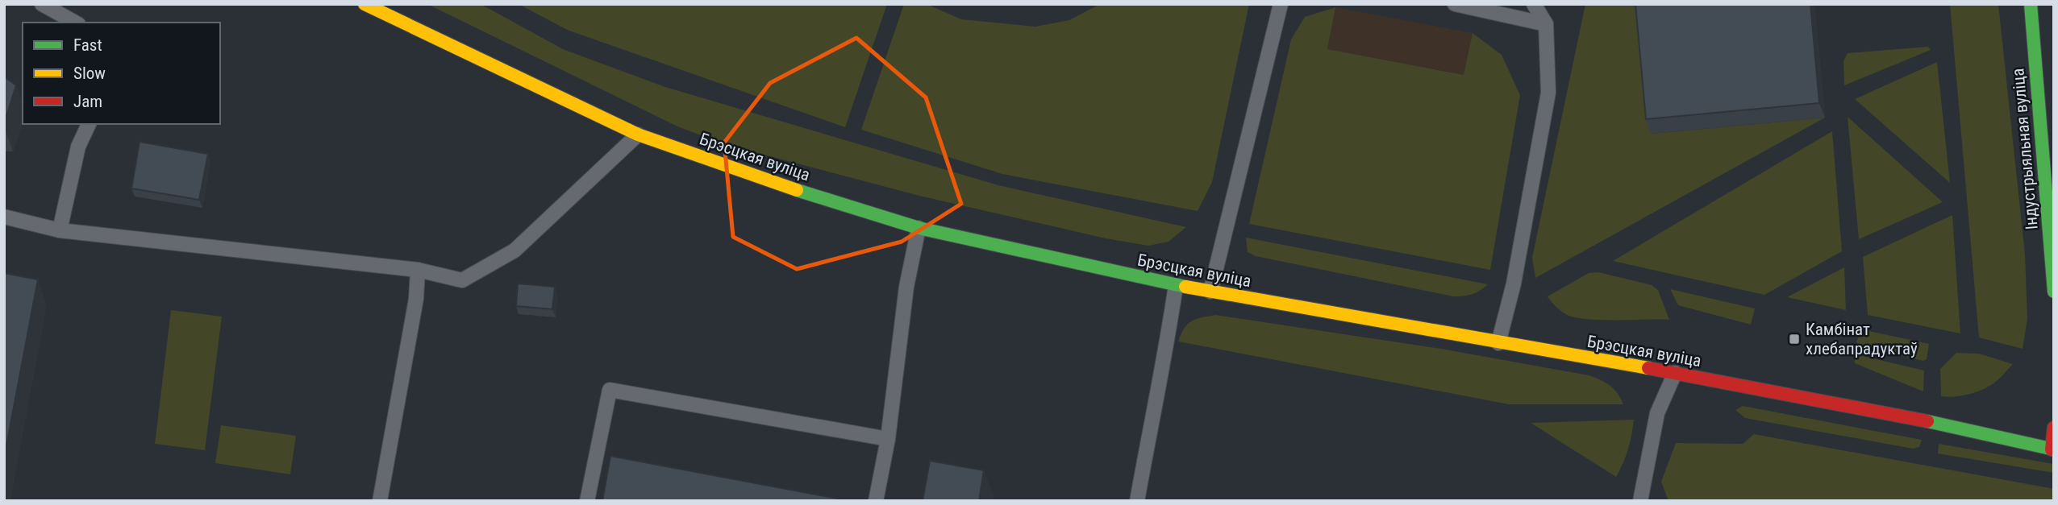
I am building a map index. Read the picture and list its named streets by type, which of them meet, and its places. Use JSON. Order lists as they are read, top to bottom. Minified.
{"streets":{"main road":["Індустрыяльная вуліца","Брэсцкая вуліца"]},"places":{"transit":["Камбінат хлебапрадуктаў"]},"legend":["Fast","Slow","Jam"]}
